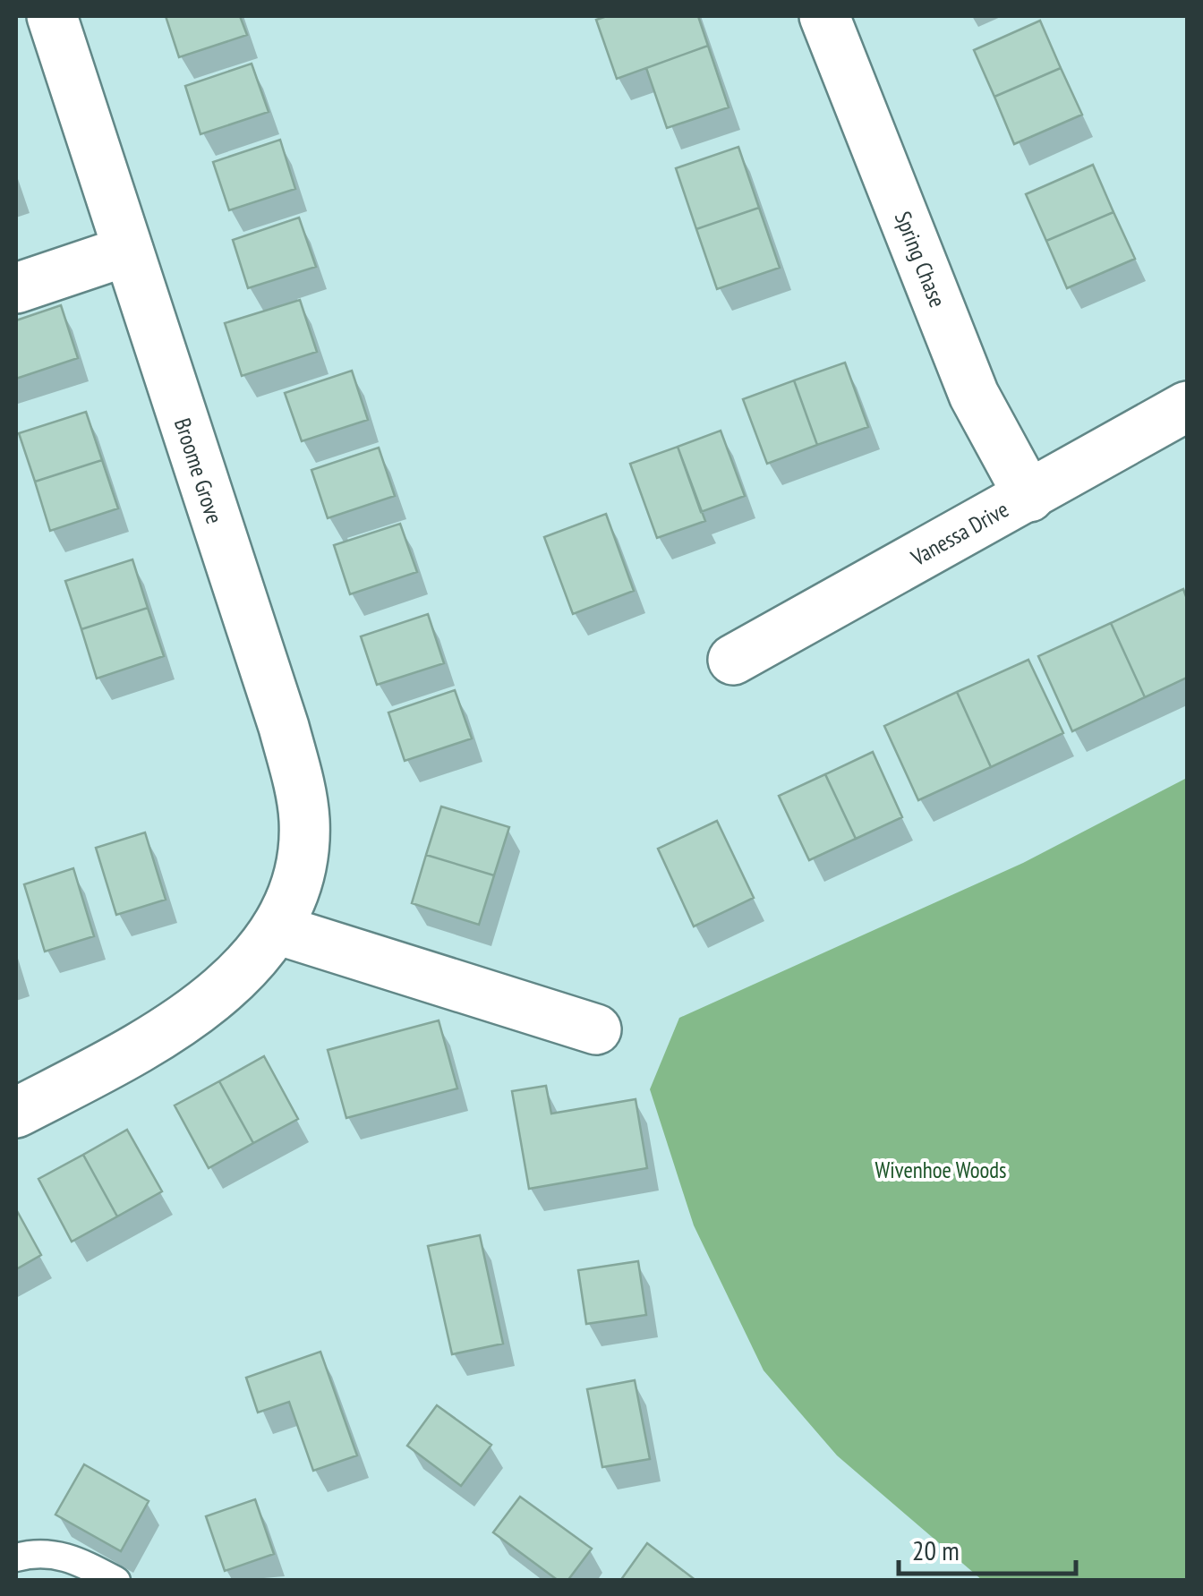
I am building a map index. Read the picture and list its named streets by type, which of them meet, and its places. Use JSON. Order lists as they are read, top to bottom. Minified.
{"streets":{"street":["Spring Chase","Broome Grove","Vanessa Drive"]},"crossings":[["Spring Chase","Vanessa Drive"]],"parks":["Wivenhoe Woods"],"scale_bar":"20 m"}
